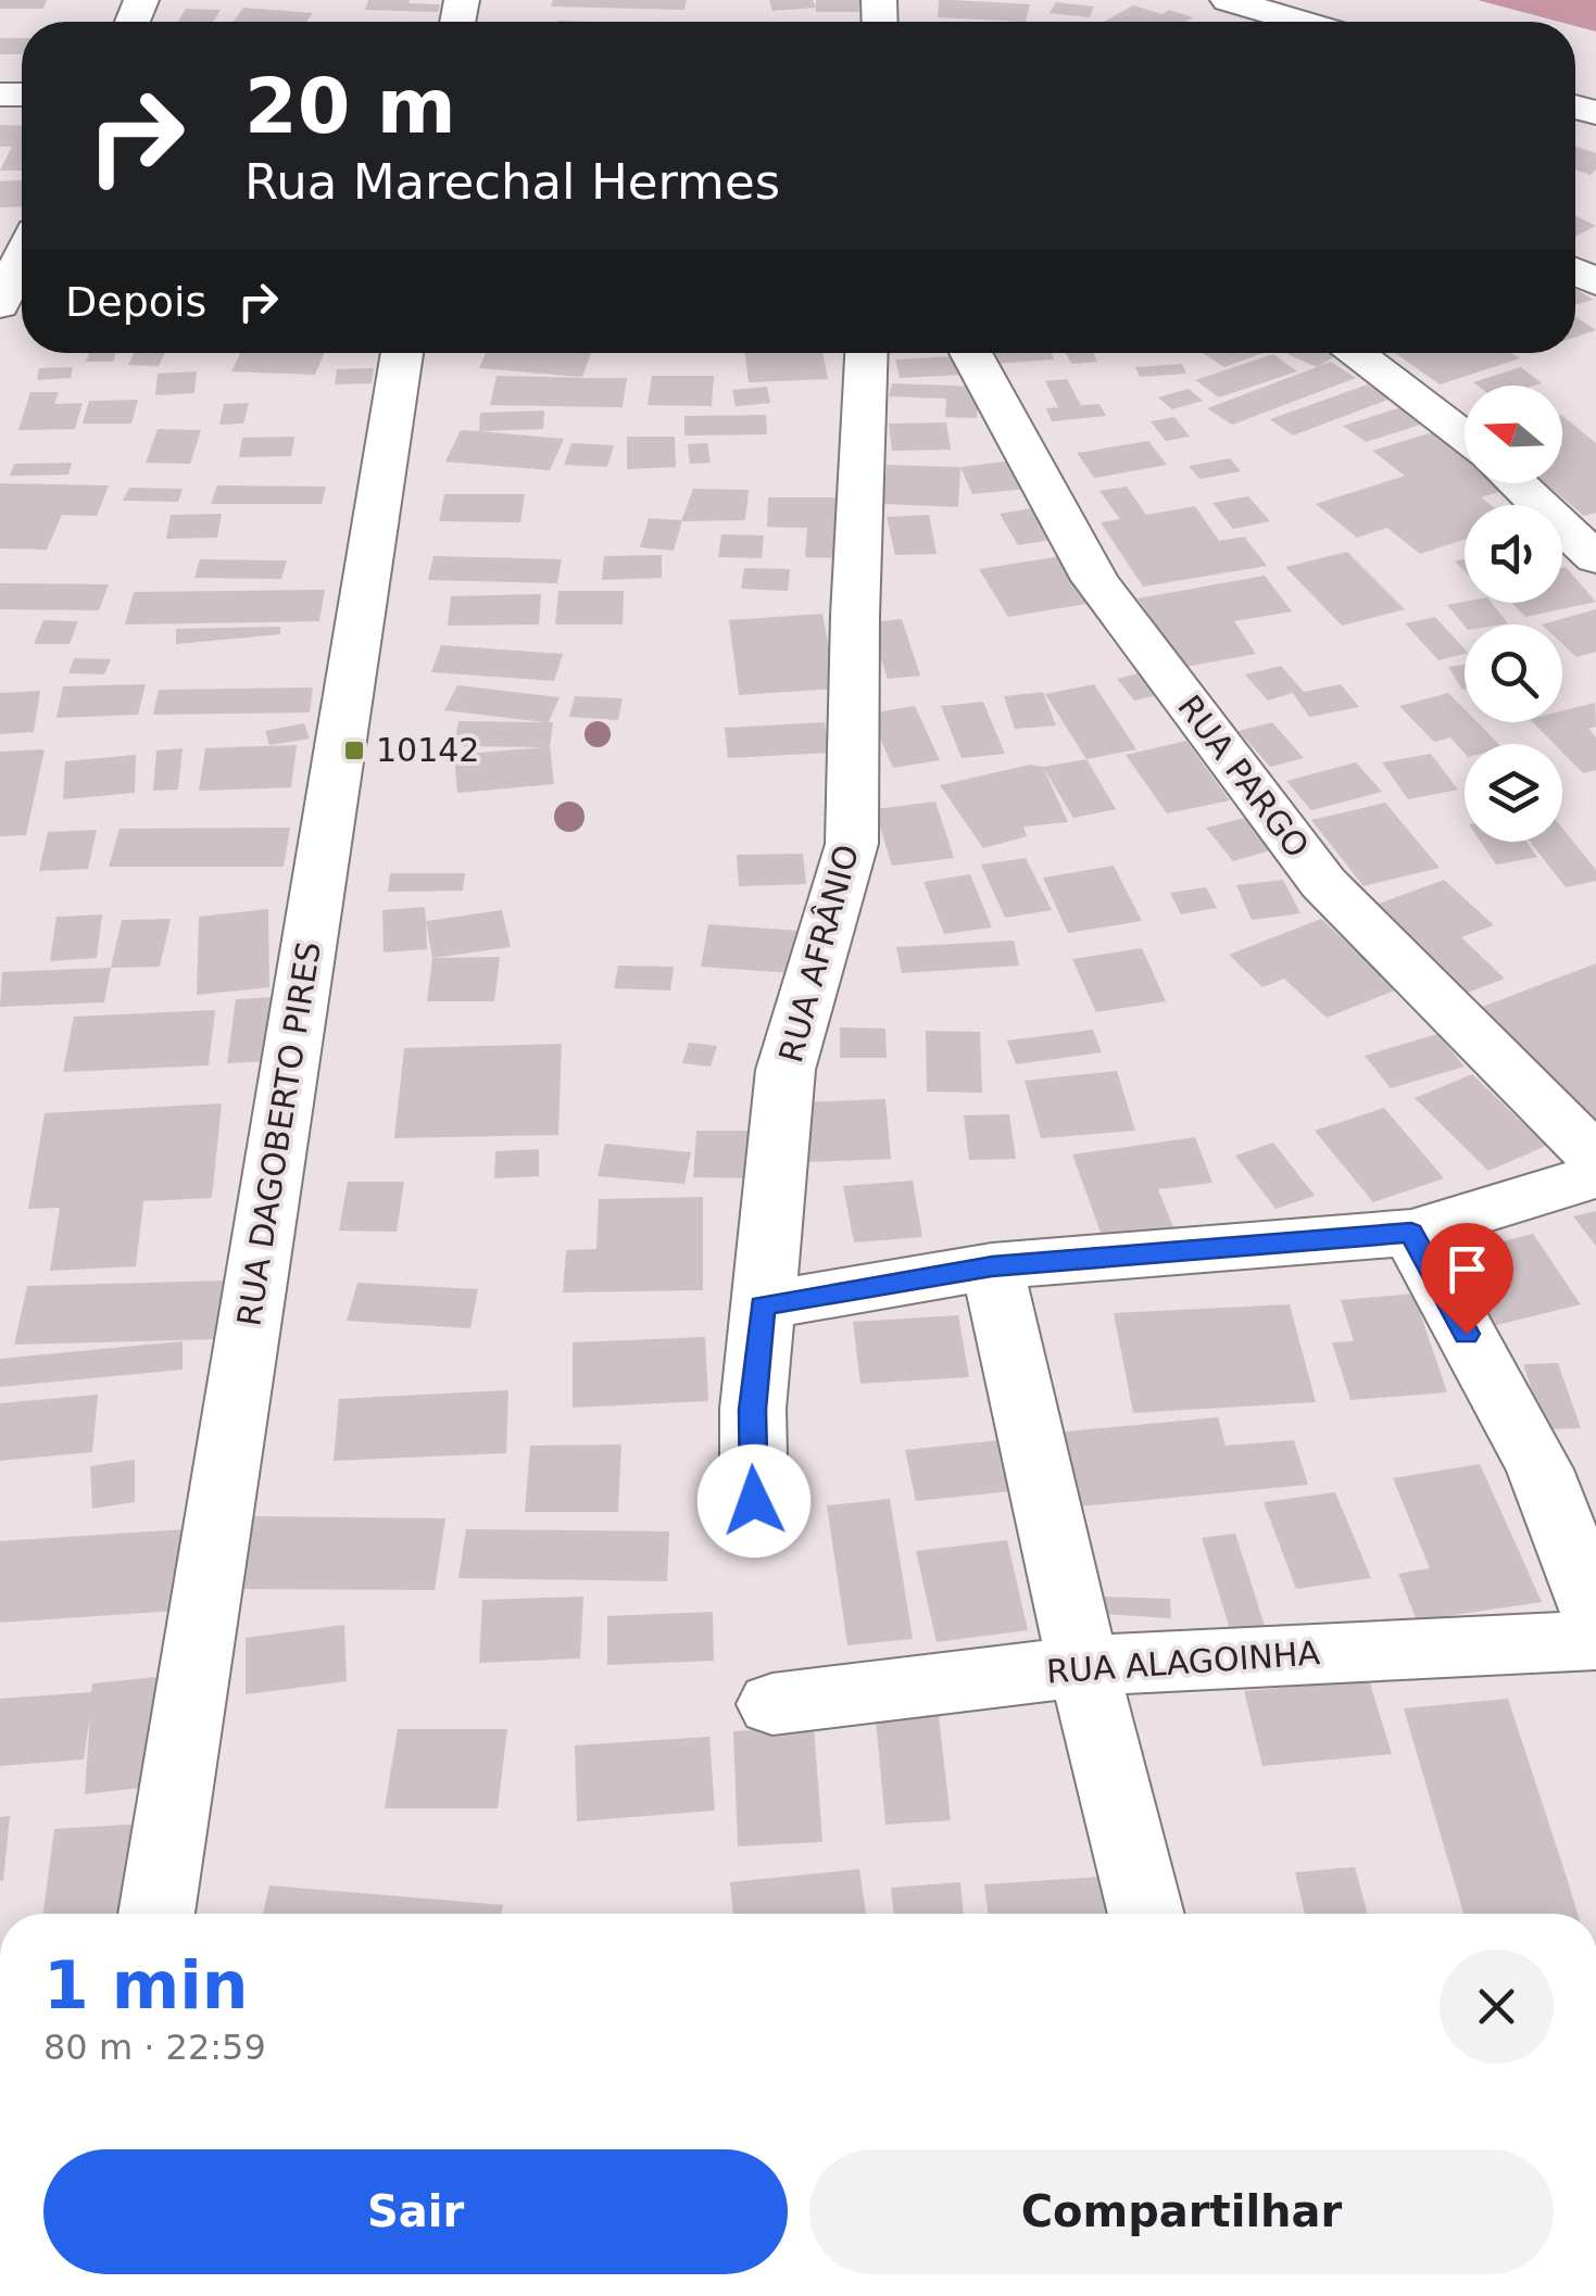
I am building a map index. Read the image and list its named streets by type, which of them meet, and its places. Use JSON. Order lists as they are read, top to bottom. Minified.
{"streets":{"street":["RUA PARGO","RUA AFRÂNIO","RUA DAGOBERTO PIRES","RUA ALAGOINHA"]},"places":{"transit":["10142"]},"north":"left","page":{"turn":["20 m","Rua Marechal Hermes"],"then":"Depois","heading":["1 min","80 m · 22:59"],"buttons":["Sair","Compartilhar"]}}
